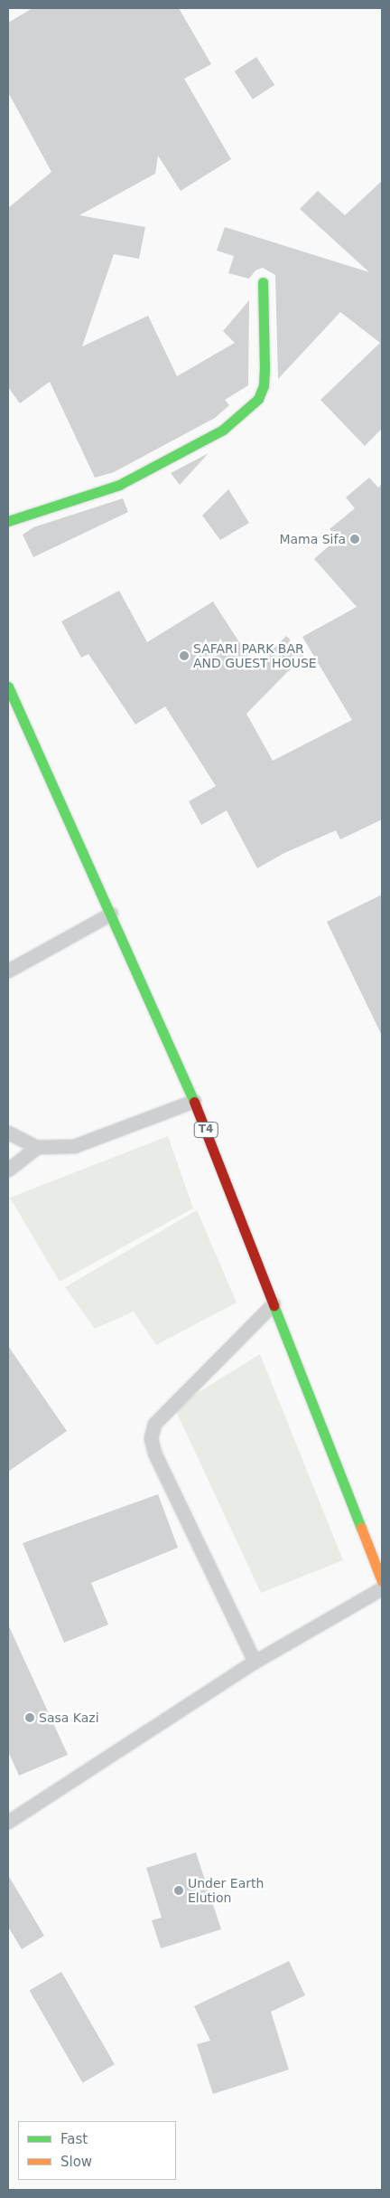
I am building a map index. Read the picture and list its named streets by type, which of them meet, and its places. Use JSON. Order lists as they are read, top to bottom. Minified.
{"streets":{"main road":["T4"]},"places":["Mama Sifa","SAFARI PARK BAR AND GUEST HOUSE","Sasa Kazi","Under Earth Elution"],"legend":["Fast","Slow"]}
